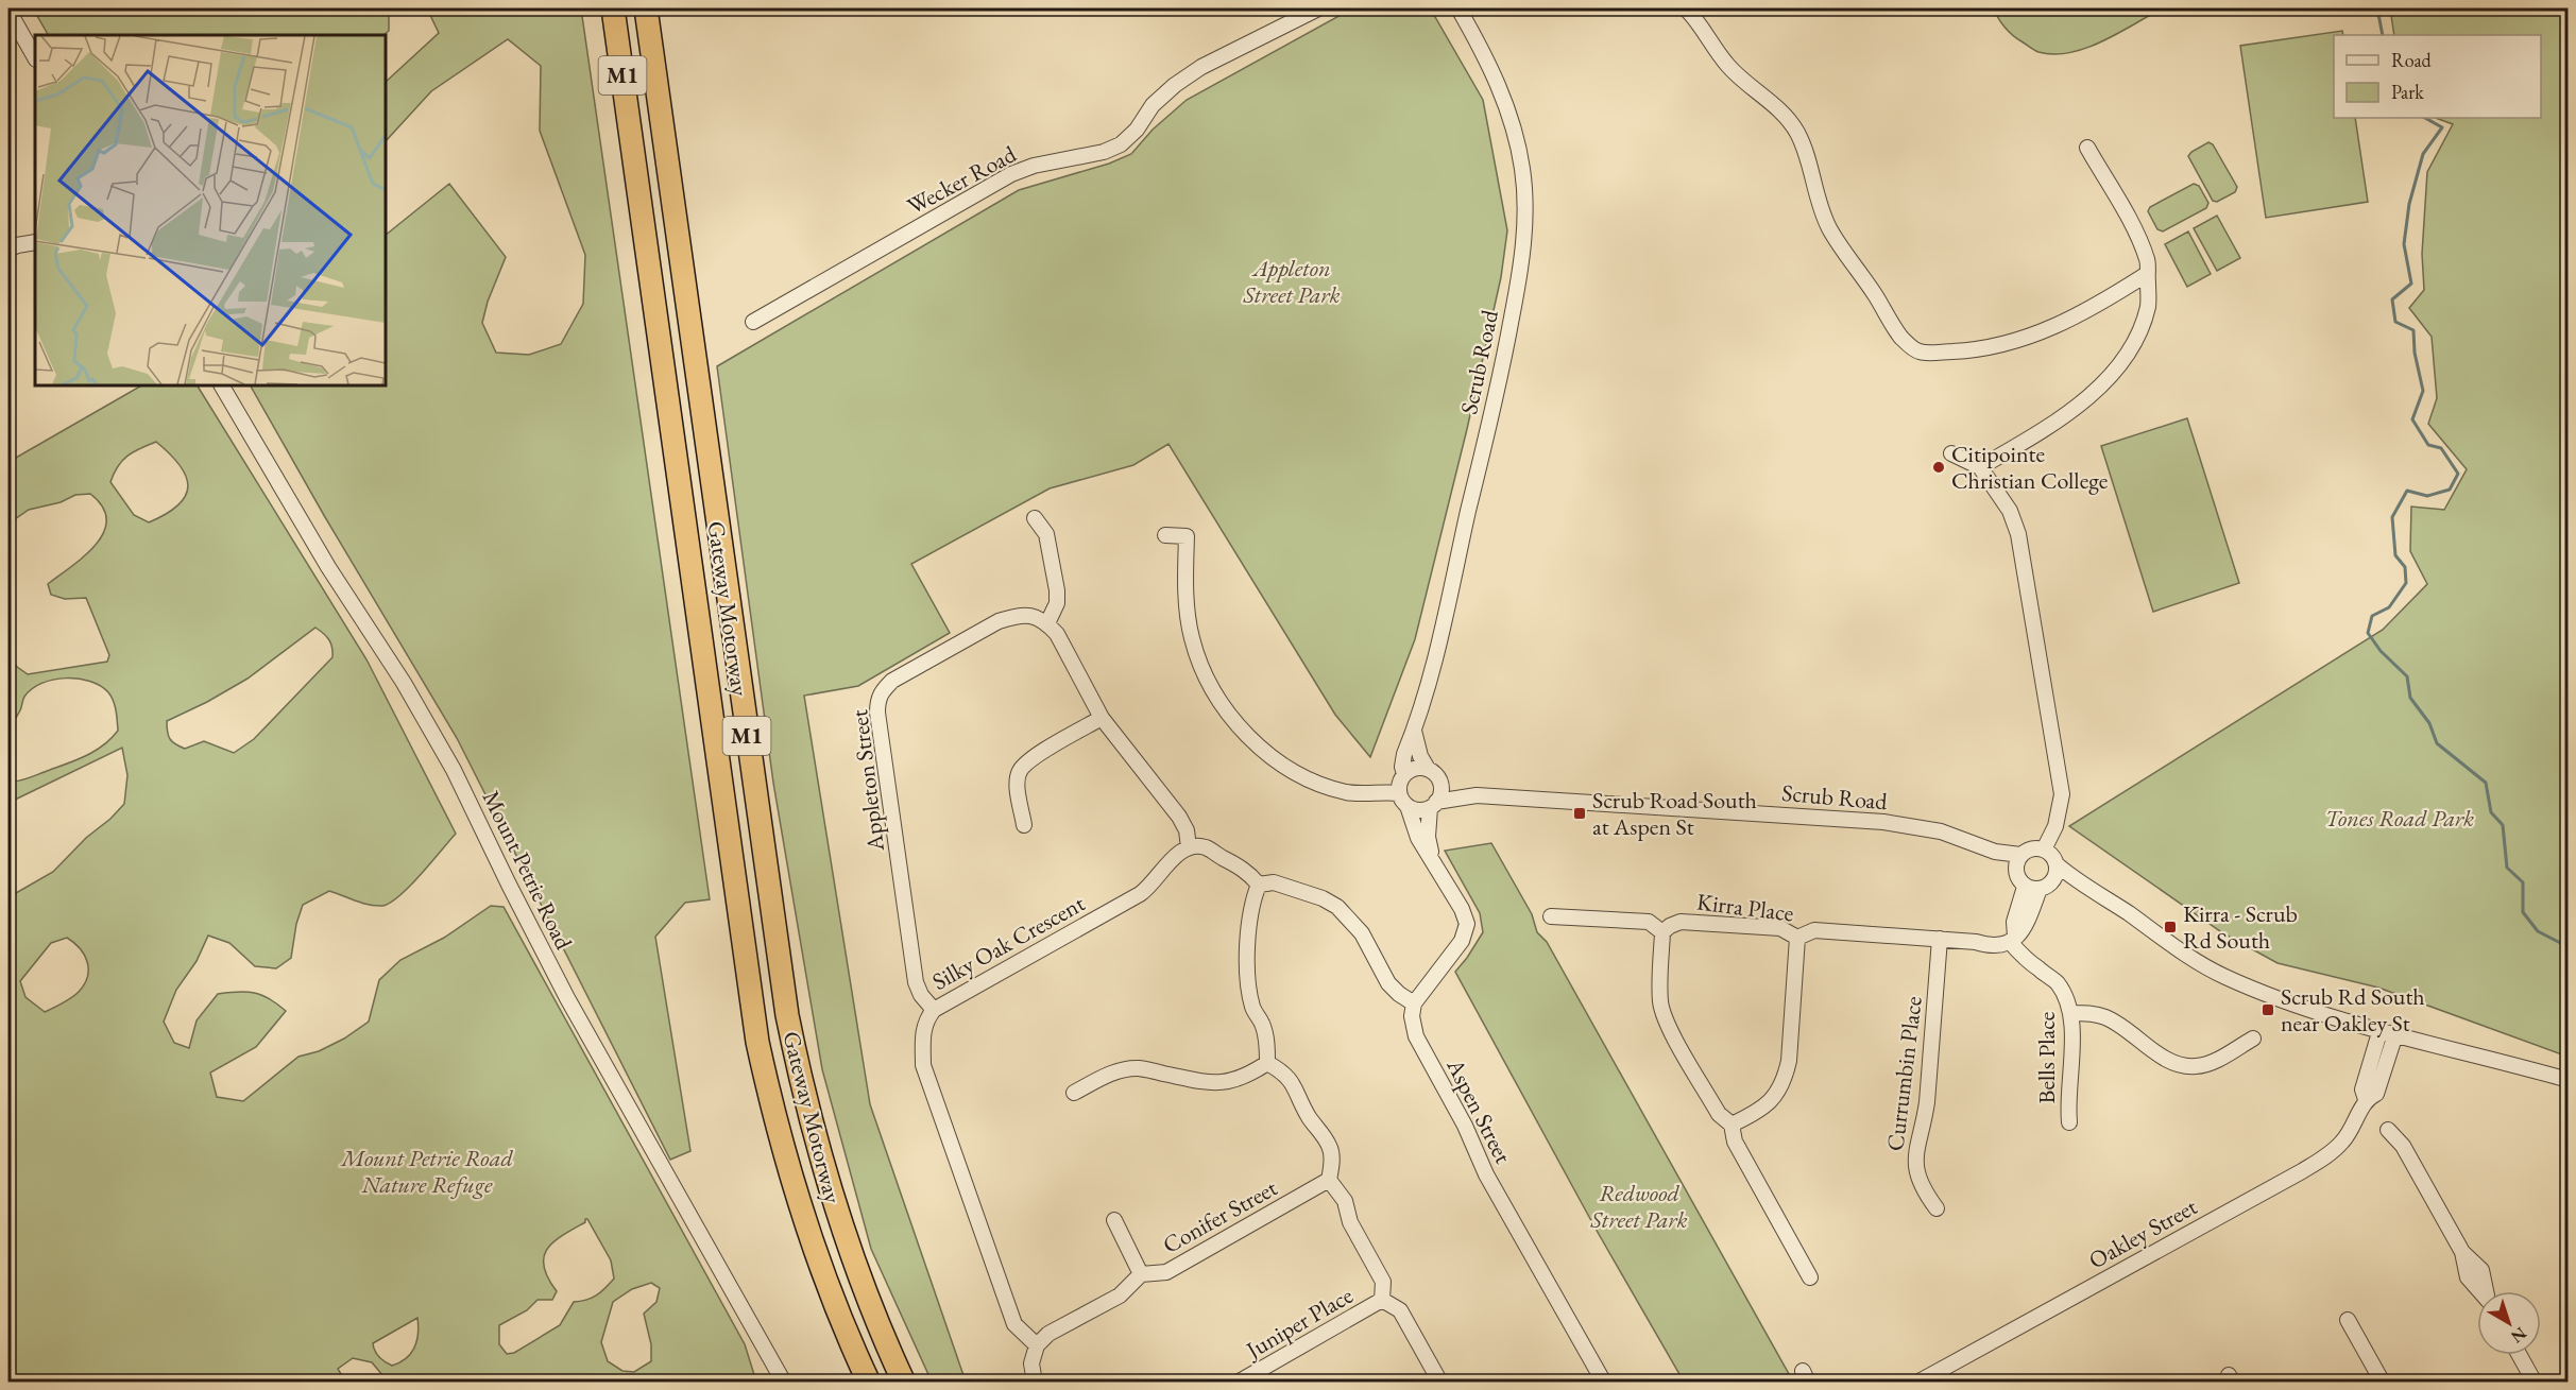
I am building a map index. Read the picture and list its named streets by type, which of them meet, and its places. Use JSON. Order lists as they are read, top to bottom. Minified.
{"streets":{"highway":["M1","Gateway Motorway"],"street":["Wecker Road","Scrub Road","Appleton Street","Mount Petrie Road","Kirra Place","Silky Oak Crescent","Bells Place","Currumbin Place","Aspen Street","Conifer Street","Oakley Street","Juniper Place"]},"crossings":[["Appleton Street","Silky Oak Crescent"],["Kirra Place","Bells Place"],["Kirra Place","Currumbin Place"],["Silky Oak Crescent","Conifer Street"]],"parks":["Appleton Street Park","Tones Road Park","Mount Petrie Road Nature Refuge","Redwood Street Park"],"places":{"other":["Citipointe Christian College"],"transit":["Scrub Road South at Aspen St","Kirra - Scrub Rd South","Scrub Rd South near Oakley St"]},"legend":["Road","Park"],"north":"bottom right"}
